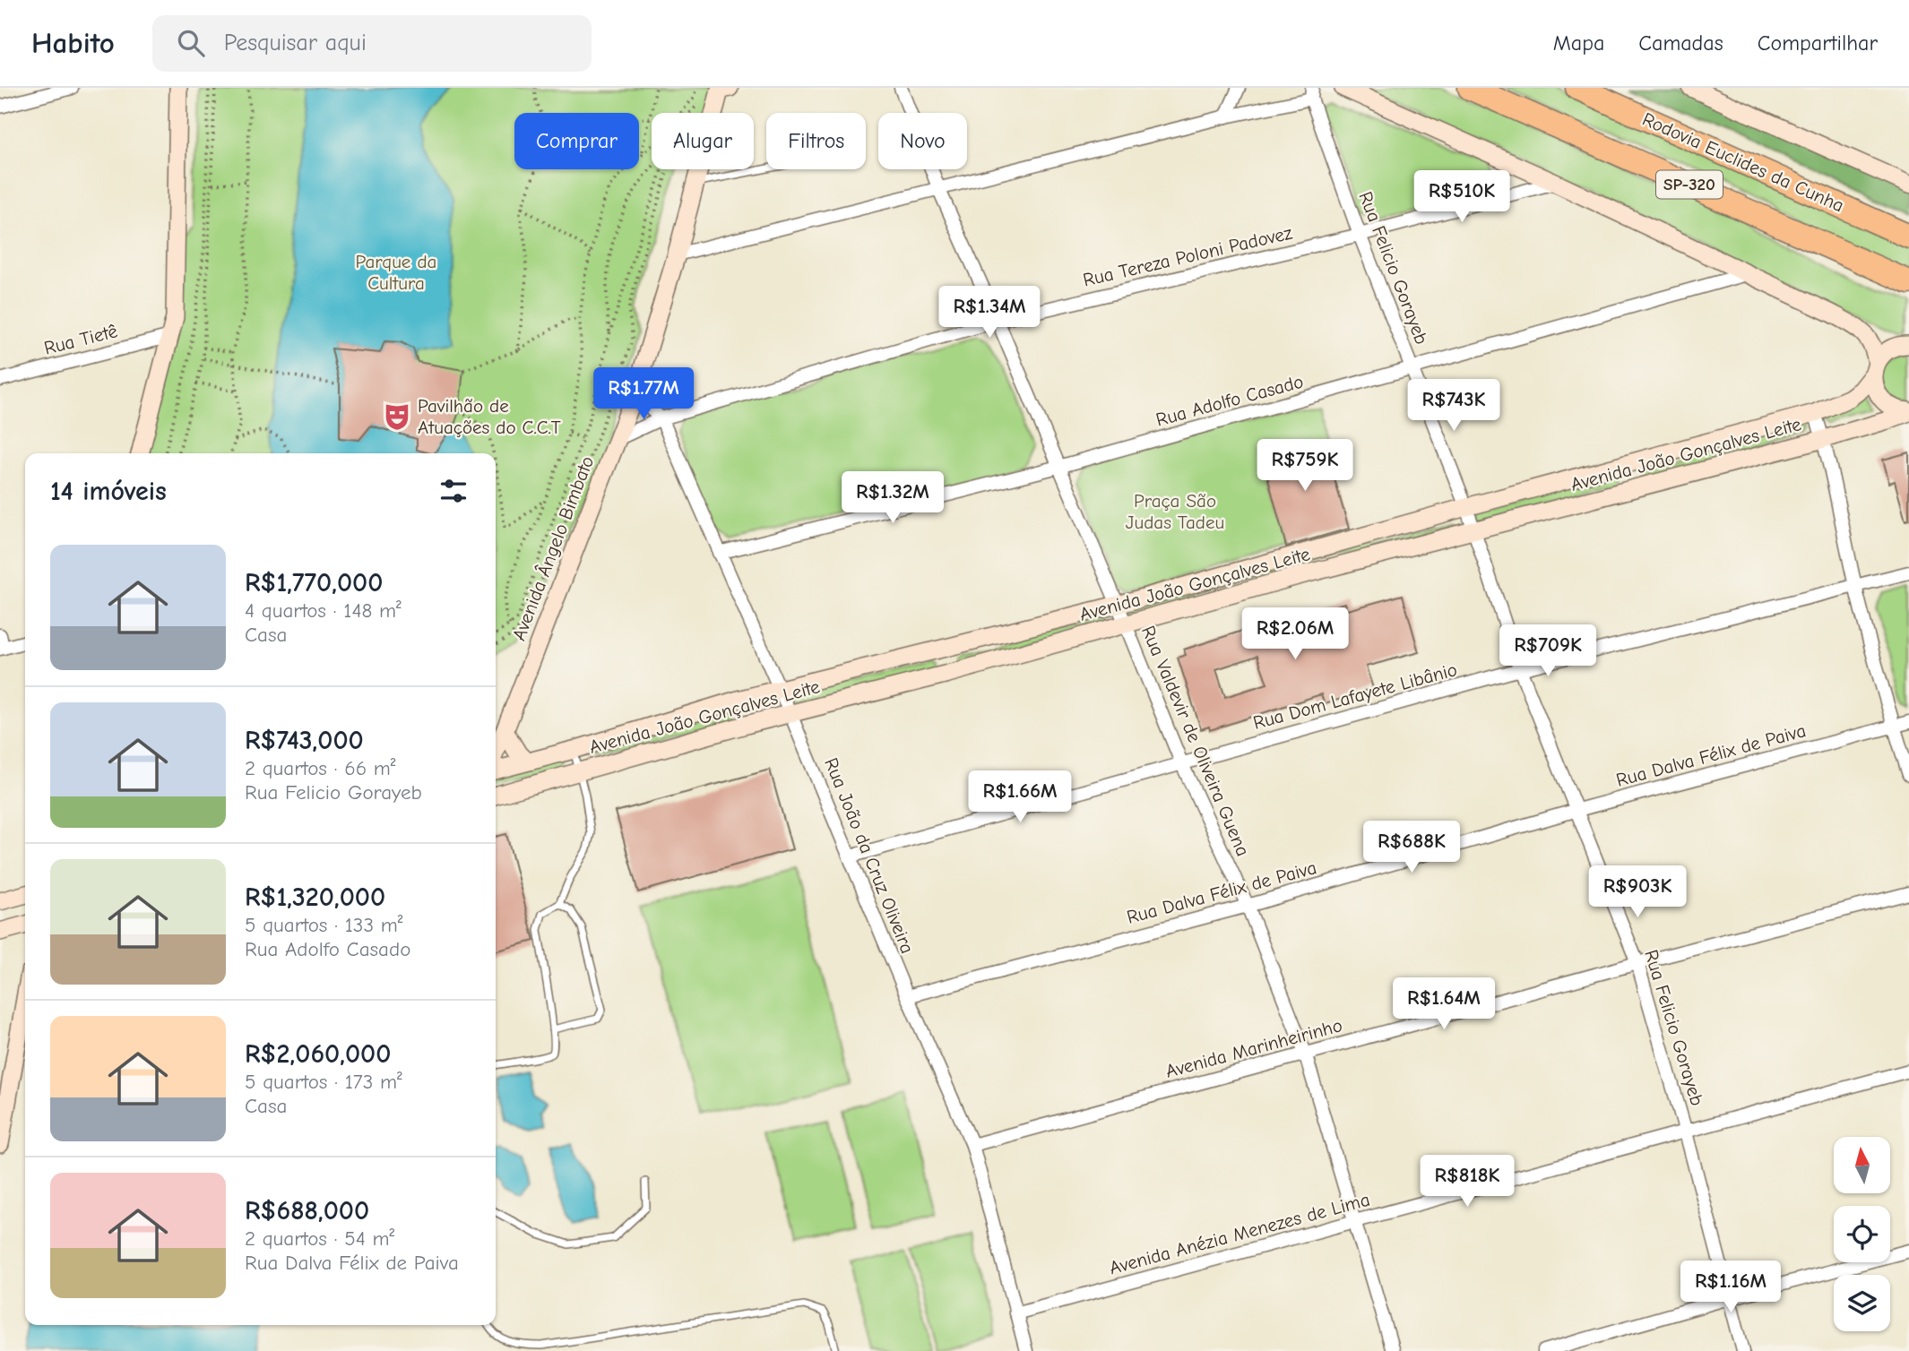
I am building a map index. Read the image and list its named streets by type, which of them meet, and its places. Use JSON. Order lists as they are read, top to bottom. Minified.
{"streets":{"highway":["Rodovia Euclides da Cunha","SP-320"],"main road":["Avenida João Gonçalves Leite","Avenida Ângelo Bimbato"],"street":["Rua Tereza Poloni Padovez","Rua Felicio Gorayeb","Rua Tietê","Rua Adolfo Casado","Rua Dom Lafayete Libânio","Rua Valdevir de Oliveira Guena","Rua Dalva Félix de Paiva","Rua João da Cruz Oliveira","Avenida Marinheirinho","Avenida Anézia Menezes de Lima"]},"crossings":[["Rua Tereza Poloni Padovez","Rua Felicio Gorayeb"],["Rua Tereza Poloni Padovez","Avenida Ângelo Bimbato"],["Rua Tereza Poloni Padovez","Rua Valdevir de Oliveira Guena"],["Rua Tereza Poloni Padovez","Rua João da Cruz Oliveira"],["Rua Felicio Gorayeb","Rua Adolfo Casado"],["Rua Felicio Gorayeb","Avenida João Gonçalves Leite"],["Rua Felicio Gorayeb","Rua Dom Lafayete Libânio"],["Rua Felicio Gorayeb","Rua Dalva Félix de Paiva"],["Rua Felicio Gorayeb","Avenida Marinheirinho"],["Rua Felicio Gorayeb","Avenida Anézia Menezes de Lima"],["Rua Adolfo Casado","Rua Valdevir de Oliveira Guena"],["Rua Adolfo Casado","Rua João da Cruz Oliveira"],["Avenida João Gonçalves Leite","Rua Valdevir de Oliveira Guena"],["Avenida João Gonçalves Leite","Rua João da Cruz Oliveira"],["Avenida Ângelo Bimbato","Rua João da Cruz Oliveira"],["Rua Dom Lafayete Libânio","Rua Valdevir de Oliveira Guena"],["Rua Dom Lafayete Libânio","Rua João da Cruz Oliveira"],["Rua Valdevir de Oliveira Guena","Rua Dalva Félix de Paiva"],["Rua Valdevir de Oliveira Guena","Avenida Marinheirinho"],["Rua Valdevir de Oliveira Guena","Avenida Anézia Menezes de Lima"],["Rua Dalva Félix de Paiva","Rua João da Cruz Oliveira"],["Rua João da Cruz Oliveira","Avenida Marinheirinho"],["Rua João da Cruz Oliveira","Avenida Anézia Menezes de Lima"]],"parks":["Parque da Cultura","Praça São Judas Tadeu"],"places":{"theatre":["Pavilhão de Atuações do C.C.T"]},"north":"top","page":{"header":"Habito","search":"Pesquisar aqui","nav":["Mapa","Camadas","Compartilhar"],"chip":["Comprar","Alugar","Filtros","Novo"],"price":["R$510K","R$1.34M","R$1.77M","R$743K","R$759K","R$1.32M","R$2.06M","R$709K","R$1.66M","R$688K","R$903K","R$1.64M","R$818K","R$1.16M"],"heading":"14 imóveis","list":[{"name":"R$1,770,000","note":"4 quartos · 148 m² · Casa"},{"name":"R$743,000","note":"2 quartos · 66 m² · Rua Felicio Gorayeb"},{"name":"R$1,320,000","note":"5 quartos · 133 m² · Rua Adolfo Casado"},{"name":"R$2,060,000","note":"5 quartos · 173 m² · Casa"},{"name":"R$688,000","note":"2 quartos · 54 m² · Rua Dalva Félix de Paiva"}]}}
